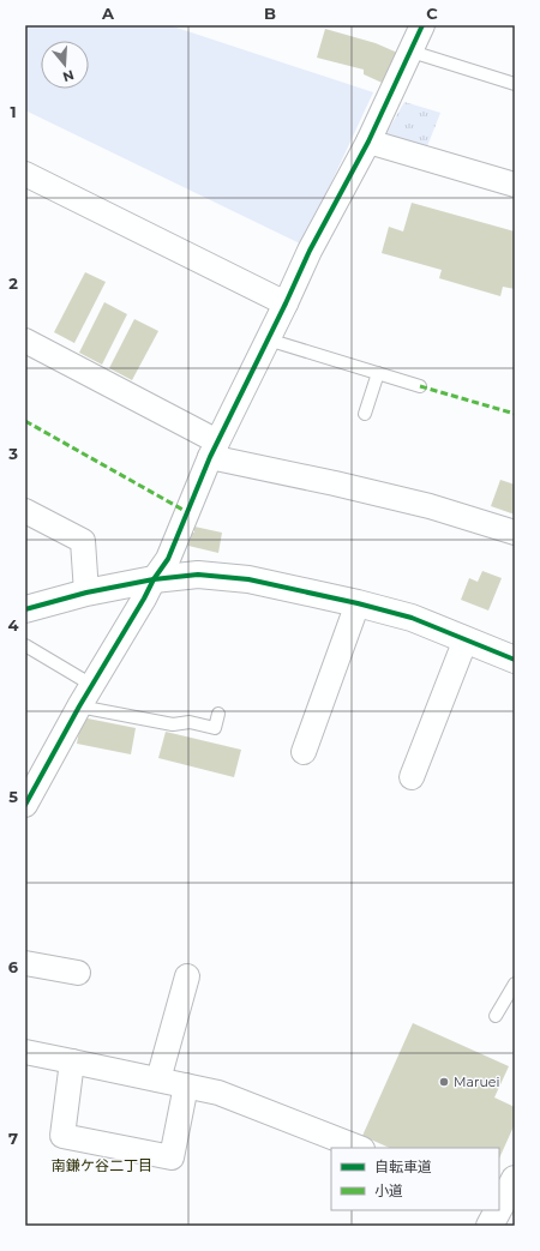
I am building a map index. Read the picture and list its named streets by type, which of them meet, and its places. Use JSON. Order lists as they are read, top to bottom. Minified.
{"districts":["南鎌ケ谷二丁目"],"places":["Maruei"],"legend":["自転車道","小道"],"north":"bottom","grid":{"columns":["A","B","C"],"rows":["1","2","3","4","5","6","7"]}}
